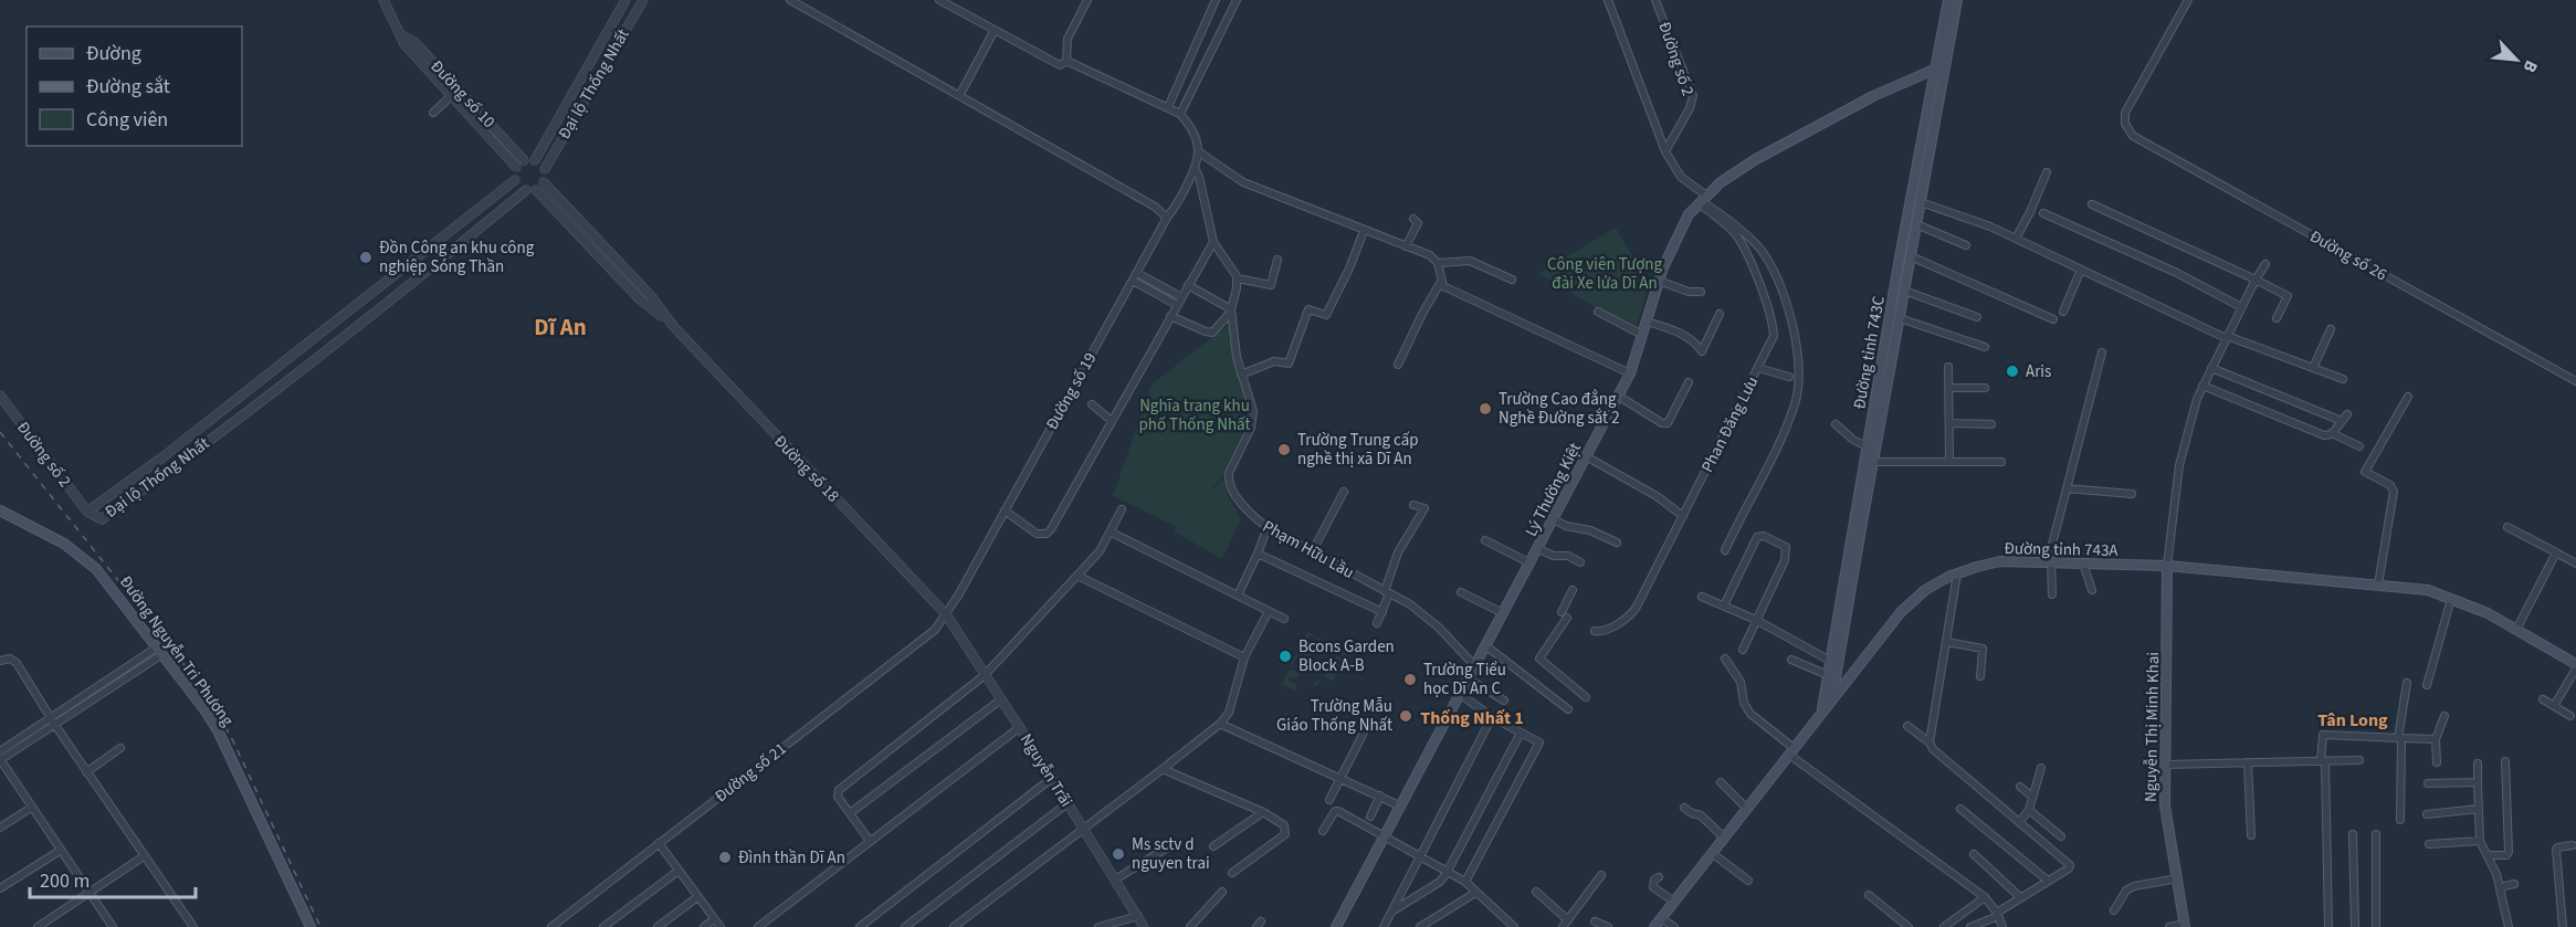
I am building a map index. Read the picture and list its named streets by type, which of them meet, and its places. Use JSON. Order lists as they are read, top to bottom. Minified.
{"streets":{"main road":["Đường tỉnh 743C","Lý Thường Kiệt","Đường tỉnh 743A","Đường Nguyễn Tri Phương","Nguyễn Thị Minh Khai"],"street":["Đường số 2","Đại lộ Thống Nhất","Đường số 10","Đường số 26","Đường số 19","Phan Đăng Lưu","Đường số 18","Phạm Hữu Lầu","Nguyễn Trãi","Đường số 21"]},"crossings":[["Đường số 2","Đại lộ Thống Nhất"],["Đại lộ Thống Nhất","Đường số 10"],["Đại lộ Thống Nhất","Đường số 18"],["Đường số 10","Đường số 18"],["Đường tỉnh 743C","Lý Thường Kiệt"],["Đường tỉnh 743C","Đường tỉnh 743A"],["Đường số 19","Đường số 18"],["Đường số 19","Nguyễn Trãi"],["Đường số 19","Đường số 21"],["Phan Đăng Lưu","Lý Thường Kiệt"],["Đường số 18","Nguyễn Trãi"],["Đường số 18","Đường số 21"],["Lý Thường Kiệt","Phạm Hữu Lầu"],["Đường tỉnh 743A","Nguyễn Thị Minh Khai"],["Nguyễn Trãi","Đường số 21"]],"districts":["Dĩ An","Thống Nhất 1","Tân Long"],"parks":["Công viên Tượng đài Xe lửa Dĩ An","Nghĩa trang khu phố Thống Nhất"],"places":["Đồn Công an khu công nghiệp Sóng Thần","Aris","Trường Cao đẳng Nghề Đường sắt 2","Trường Trung cấp nghề thị xã Dĩ An","Bcons Garden Block A-B","Trường Tiểu học Dĩ An C","Trường Mẫu Giáo Thống Nhất","Ms sctv d nguyen trai","Đình thần Dĩ An"],"legend":["Đường","Đường sắt","Công viên"],"scale_bar":"200 m","north":"bottom right"}
